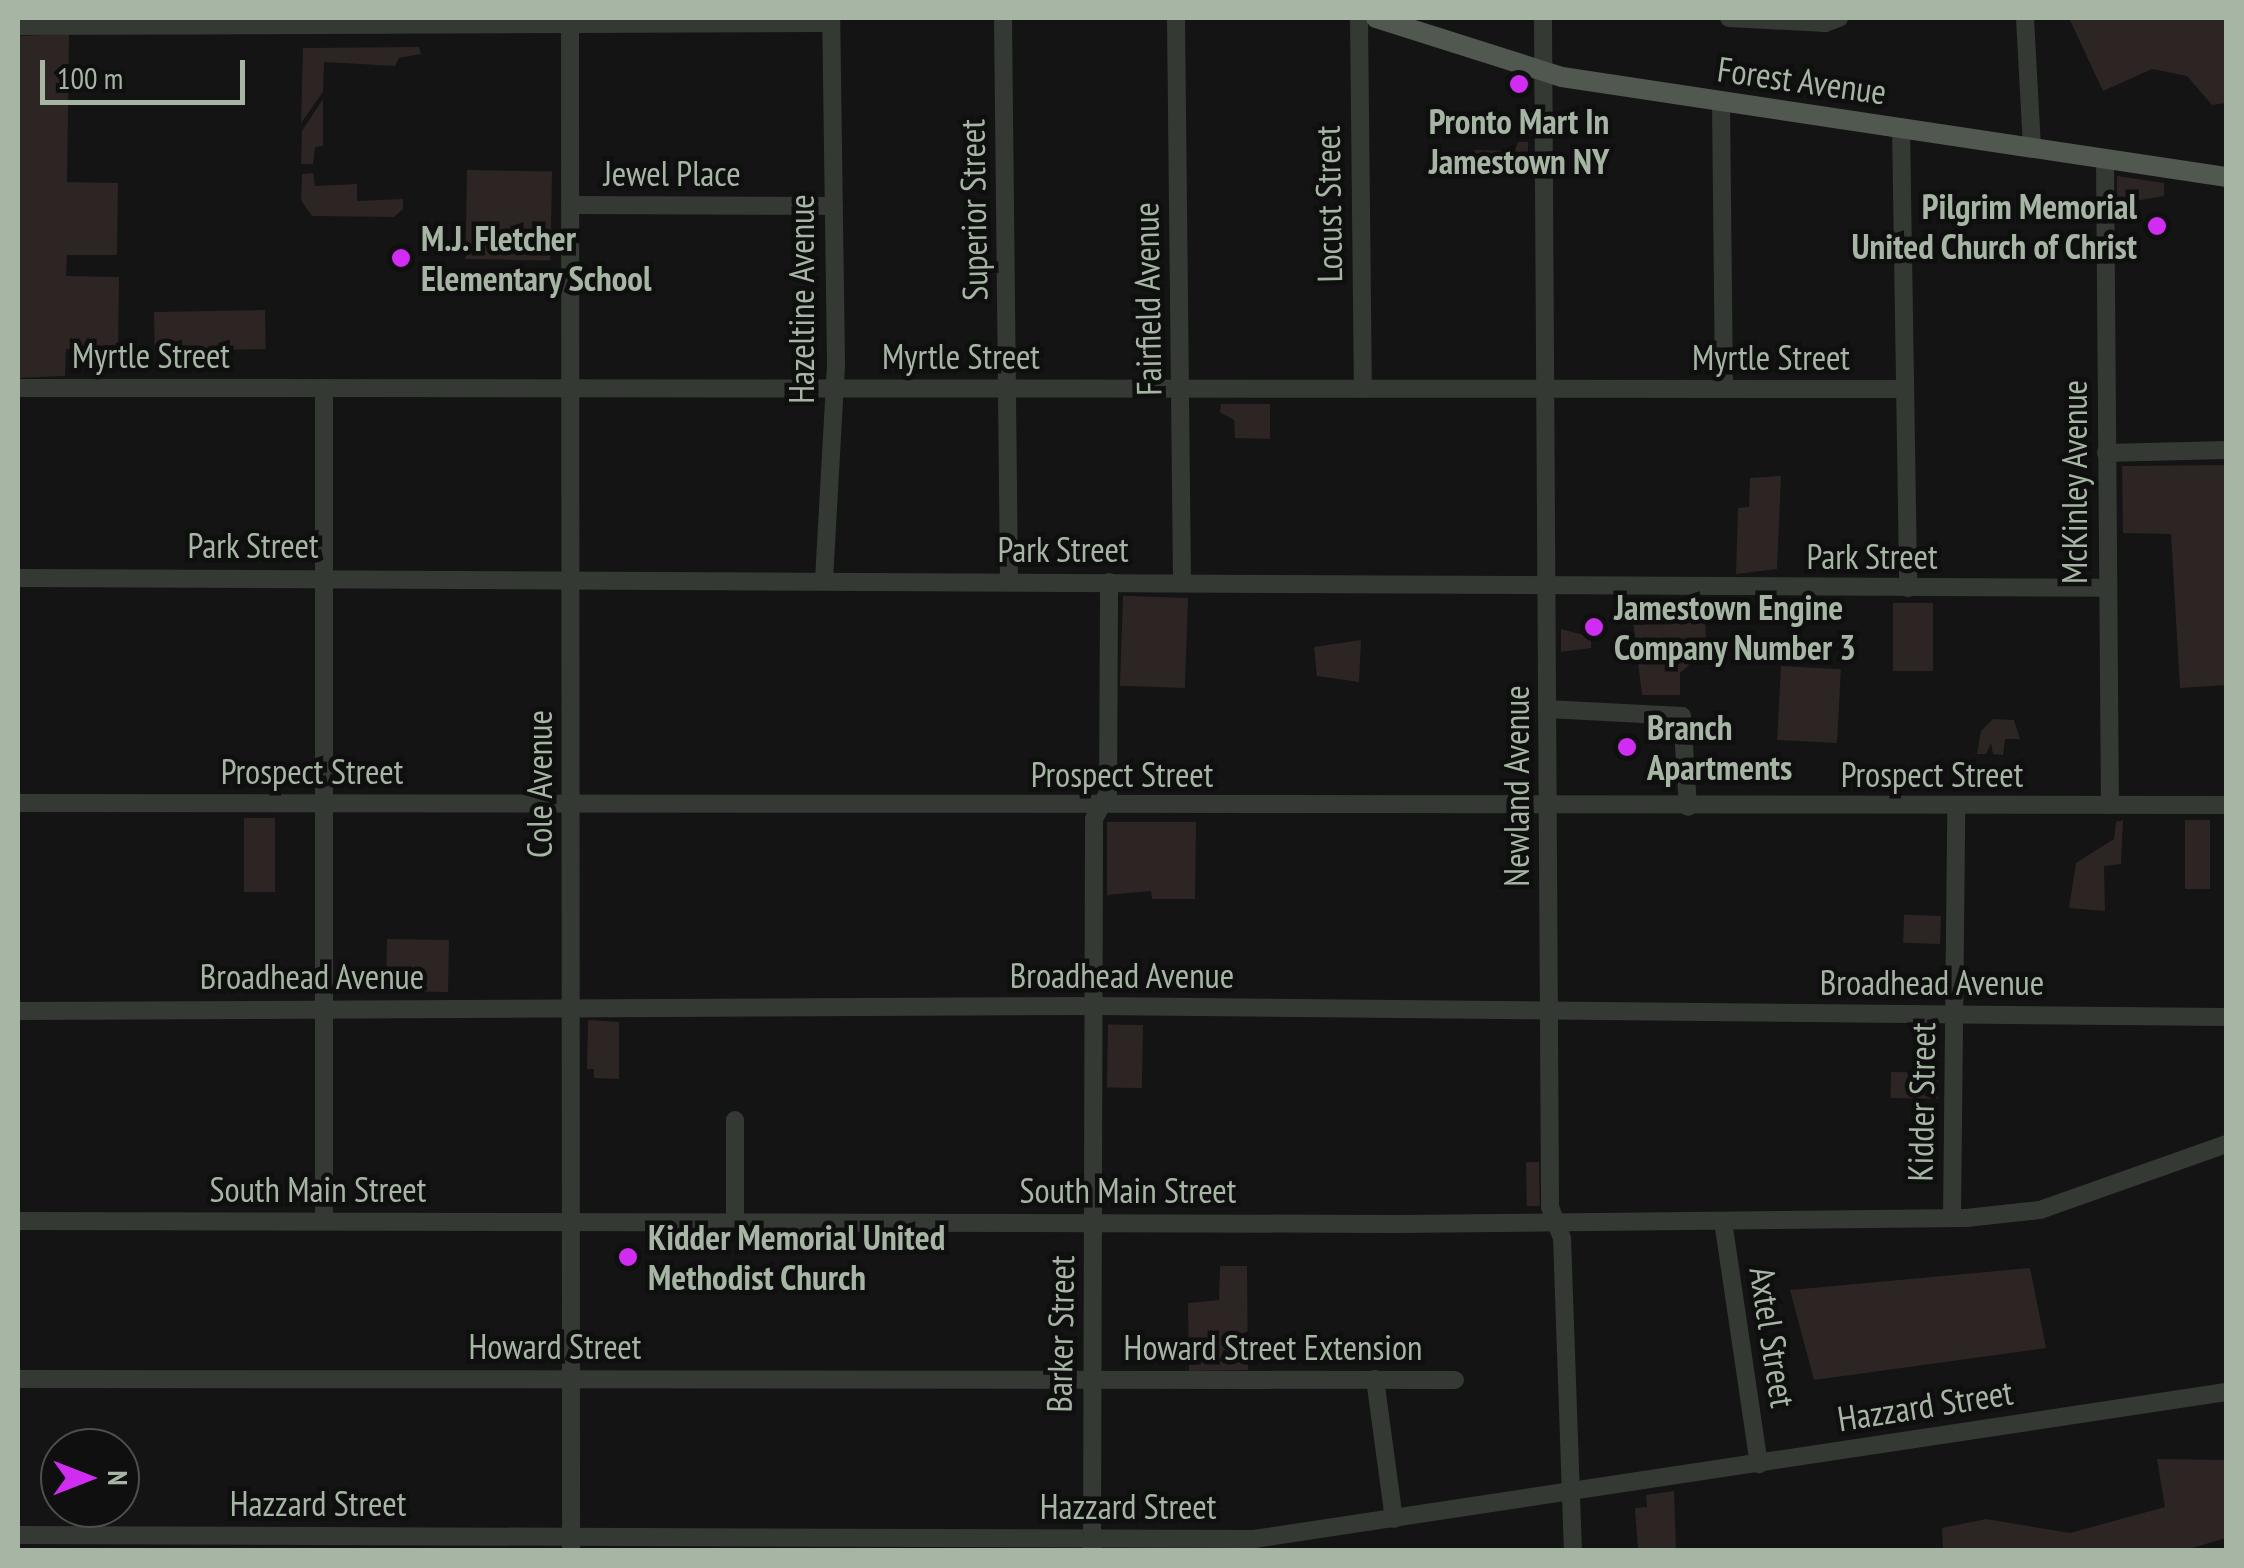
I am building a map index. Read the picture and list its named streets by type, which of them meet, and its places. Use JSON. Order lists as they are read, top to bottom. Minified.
{"streets":{"main road":["Forest Avenue"],"street":["Jewel Place","Locust Street","Superior Street","Hazeltine Avenue","Fairfield Avenue","Myrtle Street","McKinley Avenue","Park Street","Prospect Street","Cole Avenue","Newland Avenue","Broadhead Avenue","Kidder Street","South Main Street","Barker Street","Axtel Street","Howard Street","Howard Street Extension","Hazzard Street"]},"crossings":[["Forest Avenue","McKinley Avenue"],["Forest Avenue","Newland Avenue"],["Jewel Place","Hazeltine Avenue"],["Jewel Place","Cole Avenue"],["Locust Street","Myrtle Street"],["Superior Street","Myrtle Street"],["Superior Street","Park Street"],["Hazeltine Avenue","Myrtle Street"],["Hazeltine Avenue","Park Street"],["Fairfield Avenue","Myrtle Street"],["Fairfield Avenue","Park Street"],["Myrtle Street","Cole Avenue"],["Myrtle Street","Newland Avenue"],["McKinley Avenue","Park Street"],["McKinley Avenue","Prospect Street"],["Park Street","Cole Avenue"],["Park Street","Newland Avenue"],["Park Street","Barker Street"],["Prospect Street","Cole Avenue"],["Prospect Street","Newland Avenue"],["Prospect Street","Kidder Street"],["Prospect Street","Barker Street"],["Cole Avenue","Broadhead Avenue"],["Cole Avenue","South Main Street"],["Cole Avenue","Howard Street"],["Cole Avenue","Hazzard Street"],["Newland Avenue","Broadhead Avenue"],["Newland Avenue","South Main Street"],["Newland Avenue","Hazzard Street"],["Broadhead Avenue","Kidder Street"],["Broadhead Avenue","Barker Street"],["Kidder Street","South Main Street"],["South Main Street","Barker Street"],["South Main Street","Axtel Street"],["Barker Street","Howard Street"],["Barker Street","Howard Street Extension"],["Barker Street","Hazzard Street"],["Axtel Street","Hazzard Street"],["Howard Street","Howard Street Extension"]],"places":["Pronto Mart In Jamestown NY","Pilgrim Memorial United Church of Christ","M.J. Fletcher Elementary School","Jamestown Engine Company Number 3","Branch Apartments","Kidder Memorial United Methodist Church"],"scale_bar":"100 m","north":"right"}
